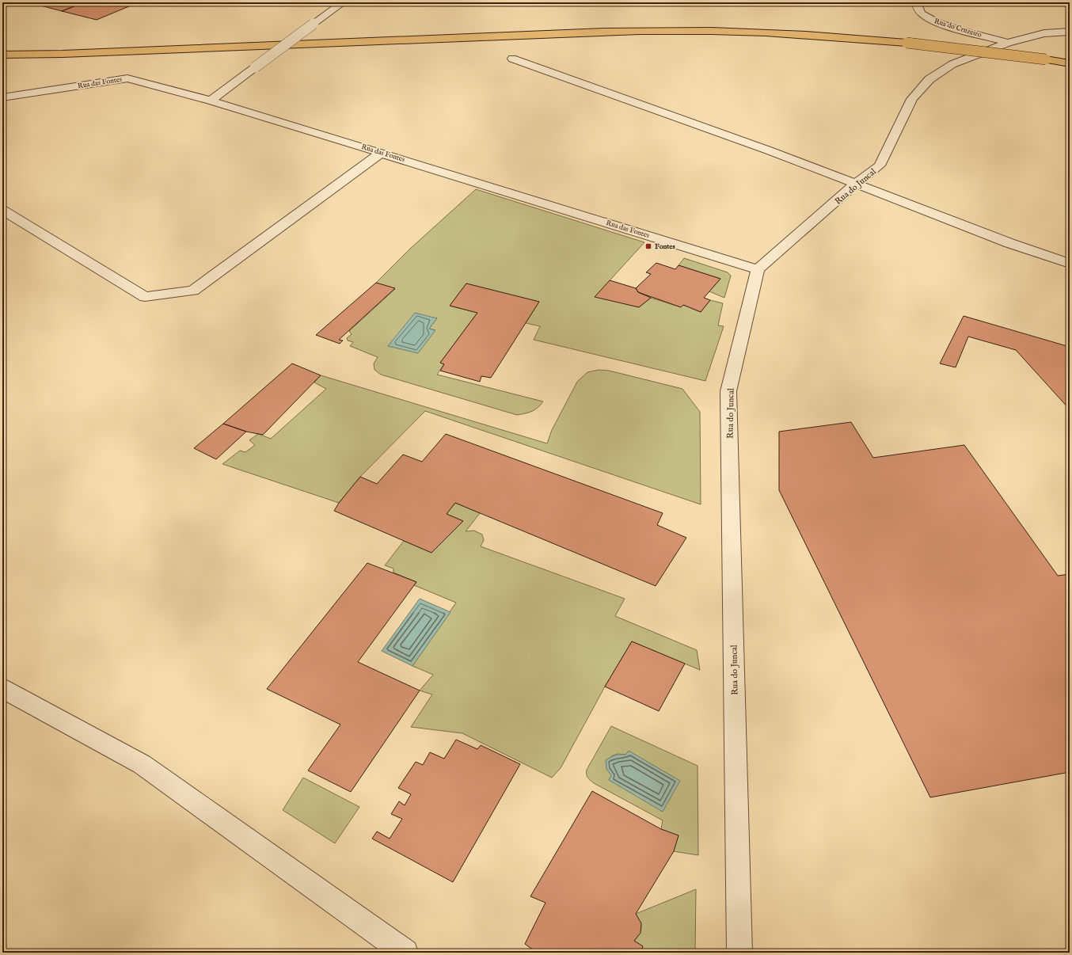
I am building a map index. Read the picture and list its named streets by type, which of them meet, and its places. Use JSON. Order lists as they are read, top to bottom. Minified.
{"streets":{"street":["Rua do Cruzeiro","Rua das Fontes","Rua do Juncal"]},"crossings":[["Rua do Cruzeiro","Rua do Juncal"],["Rua das Fontes","Rua do Juncal"]],"places":{"transit":["Fontes"]}}
